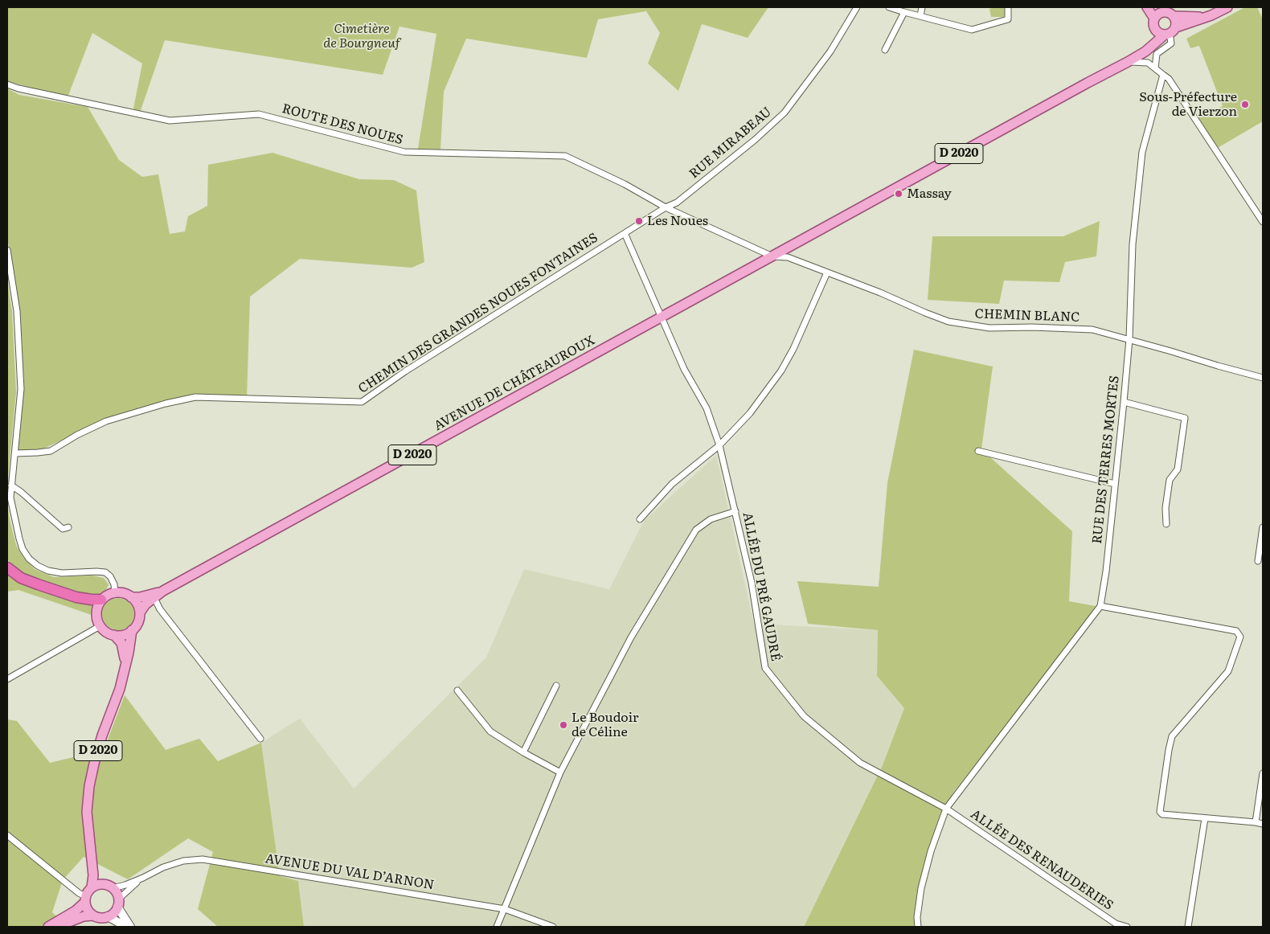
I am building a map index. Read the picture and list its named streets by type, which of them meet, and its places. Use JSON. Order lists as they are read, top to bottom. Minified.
{"streets":{"main road":["D 2020","AVENUE DE CHÂTEAUROUX"],"street":["ROUTE DES NOUES","RUE MIRABEAU","CHEMIN DES GRANDES NOUES FONTAINES","CHEMIN BLANC","RUE DES TERRES MORTES","ALLÉE DU PRÉ GAUDRÉ","ALLÉE DES RENAUDERIES","AVENUE DU VAL D’ARNON"]},"crossings":[["ROUTE DES NOUES","RUE MIRABEAU"],["ROUTE DES NOUES","D 2020"],["ROUTE DES NOUES","CHEMIN DES GRANDES NOUES FONTAINES"],["ROUTE DES NOUES","CHEMIN BLANC"],["ROUTE DES NOUES","AVENUE DE CHÂTEAUROUX"],["RUE MIRABEAU","CHEMIN DES GRANDES NOUES FONTAINES"],["D 2020","CHEMIN BLANC"],["D 2020","AVENUE DE CHÂTEAUROUX"],["D 2020","AVENUE DU VAL D’ARNON"],["CHEMIN DES GRANDES NOUES FONTAINES","ALLÉE DU PRÉ GAUDRÉ"],["CHEMIN BLANC","AVENUE DE CHÂTEAUROUX"],["CHEMIN BLANC","RUE DES TERRES MORTES"],["AVENUE DE CHÂTEAUROUX","ALLÉE DU PRÉ GAUDRÉ"],["RUE DES TERRES MORTES","ALLÉE DU PRÉ GAUDRÉ"],["RUE DES TERRES MORTES","ALLÉE DES RENAUDERIES"],["ALLÉE DU PRÉ GAUDRÉ","ALLÉE DES RENAUDERIES"]],"parks":["Cimetière de Bourgneuf"],"places":["Sous-Préfecture de Vierzon","Massay","Les Noues","Le Boudoir de Céline"]}
